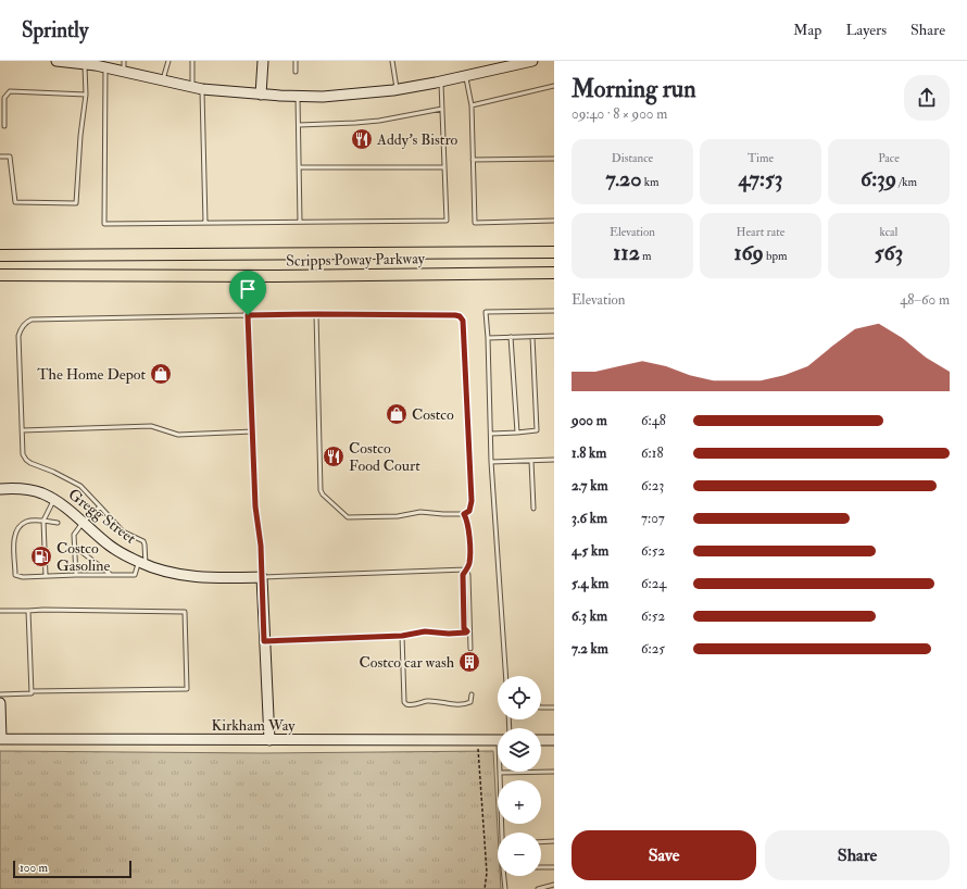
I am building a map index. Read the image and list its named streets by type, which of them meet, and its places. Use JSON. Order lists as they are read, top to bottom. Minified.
{"streets":{"main road":["Scripps Poway Parkway"],"street":["Gregg Street","Kirkham Way"]},"places":{"restaurant":["Addy's Bistro","Costco Food Court"],"shop":["The Home Depot","Costco"],"fuel station":["Costco Gasoline"],"building":["Costco car wash"]},"scale_bar":"100 m","page":{"header":"Sprintly","nav":["Map","Layers","Share"],"heading":["Morning run","09:40 · 8 × 900 m"],"stats":[["Distance","7.20 km"],["Time","47:53"],["Pace","6:39 /km"],["Elevation","112 m"],["Heart rate","169 bpm"],["kcal","563"]],"chart":["Elevation","48–60 m"],"list":[{"name":"900 m","note":"6:48"},{"name":"1.8 km","note":"6:18"},{"name":"2.7 km","note":"6:23"},{"name":"3.6 km","note":"7:07"},{"name":"4.5 km","note":"6:52"},{"name":"5.4 km","note":"6:24"},{"name":"6.3 km","note":"6:52"},{"name":"7.2 km","note":"6:25"}],"map_buttons":["+","−"],"buttons":["Save","Share"],"scale":"100 m"}}
